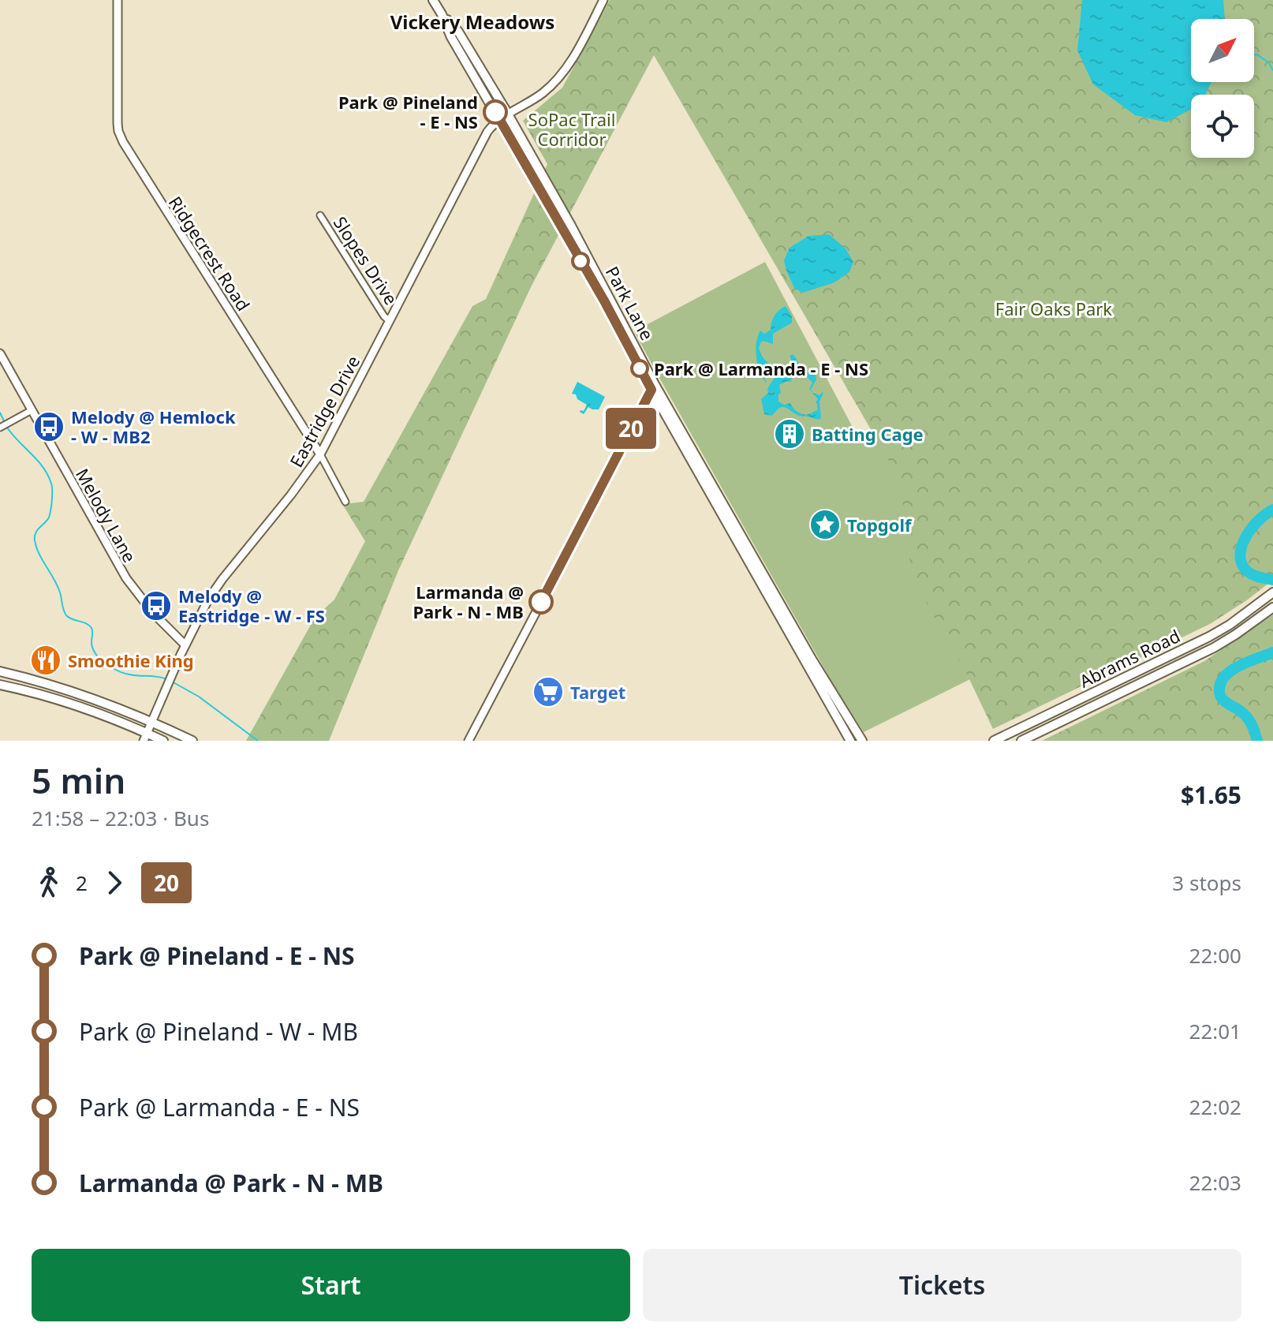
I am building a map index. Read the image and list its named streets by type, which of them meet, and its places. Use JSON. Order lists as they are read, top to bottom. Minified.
{"streets":{"main road":["Park Lane","Abrams Road"],"street":["Ridgecrest Road","Slopes Drive","Eastridge Drive","Melody Lane"]},"crossings":[["Ridgecrest Road","Eastridge Drive"],["Slopes Drive","Eastridge Drive"],["Park Lane","Eastridge Drive"],["Eastridge Drive","Melody Lane"]],"districts":["Vickery Meadows"],"parks":["SoPac Trail Corridor","Fair Oaks Park"],"places":{"other":["Park @ Pineland - E - NS","Park @ Larmanda - E - NS","Larmanda @ Park - N - MB"],"bus stop":["Melody @ Hemlock - W - MB2","Melody @ Eastridge - W - FS"],"building":["Batting Cage"],"place":["Topgolf"],"restaurant":["Smoothie King"],"supermarket":["Target"]},"lines":["bus line 20"],"north":"top right","page":{"on_map":"20","heading":["5 min","21:58 – 22:03 · Bus","$1.65"],"legs":["2","20","3 stops"],"list":[{"name":"Park @ Pineland - E - NS","value":"22:00"},{"name":"Park @ Pineland - W - MB","value":"22:01"},{"name":"Park @ Larmanda - E - NS","value":"22:02"},{"name":"Larmanda @ Park - N - MB","value":"22:03"}],"buttons":["Start","Tickets"]}}
